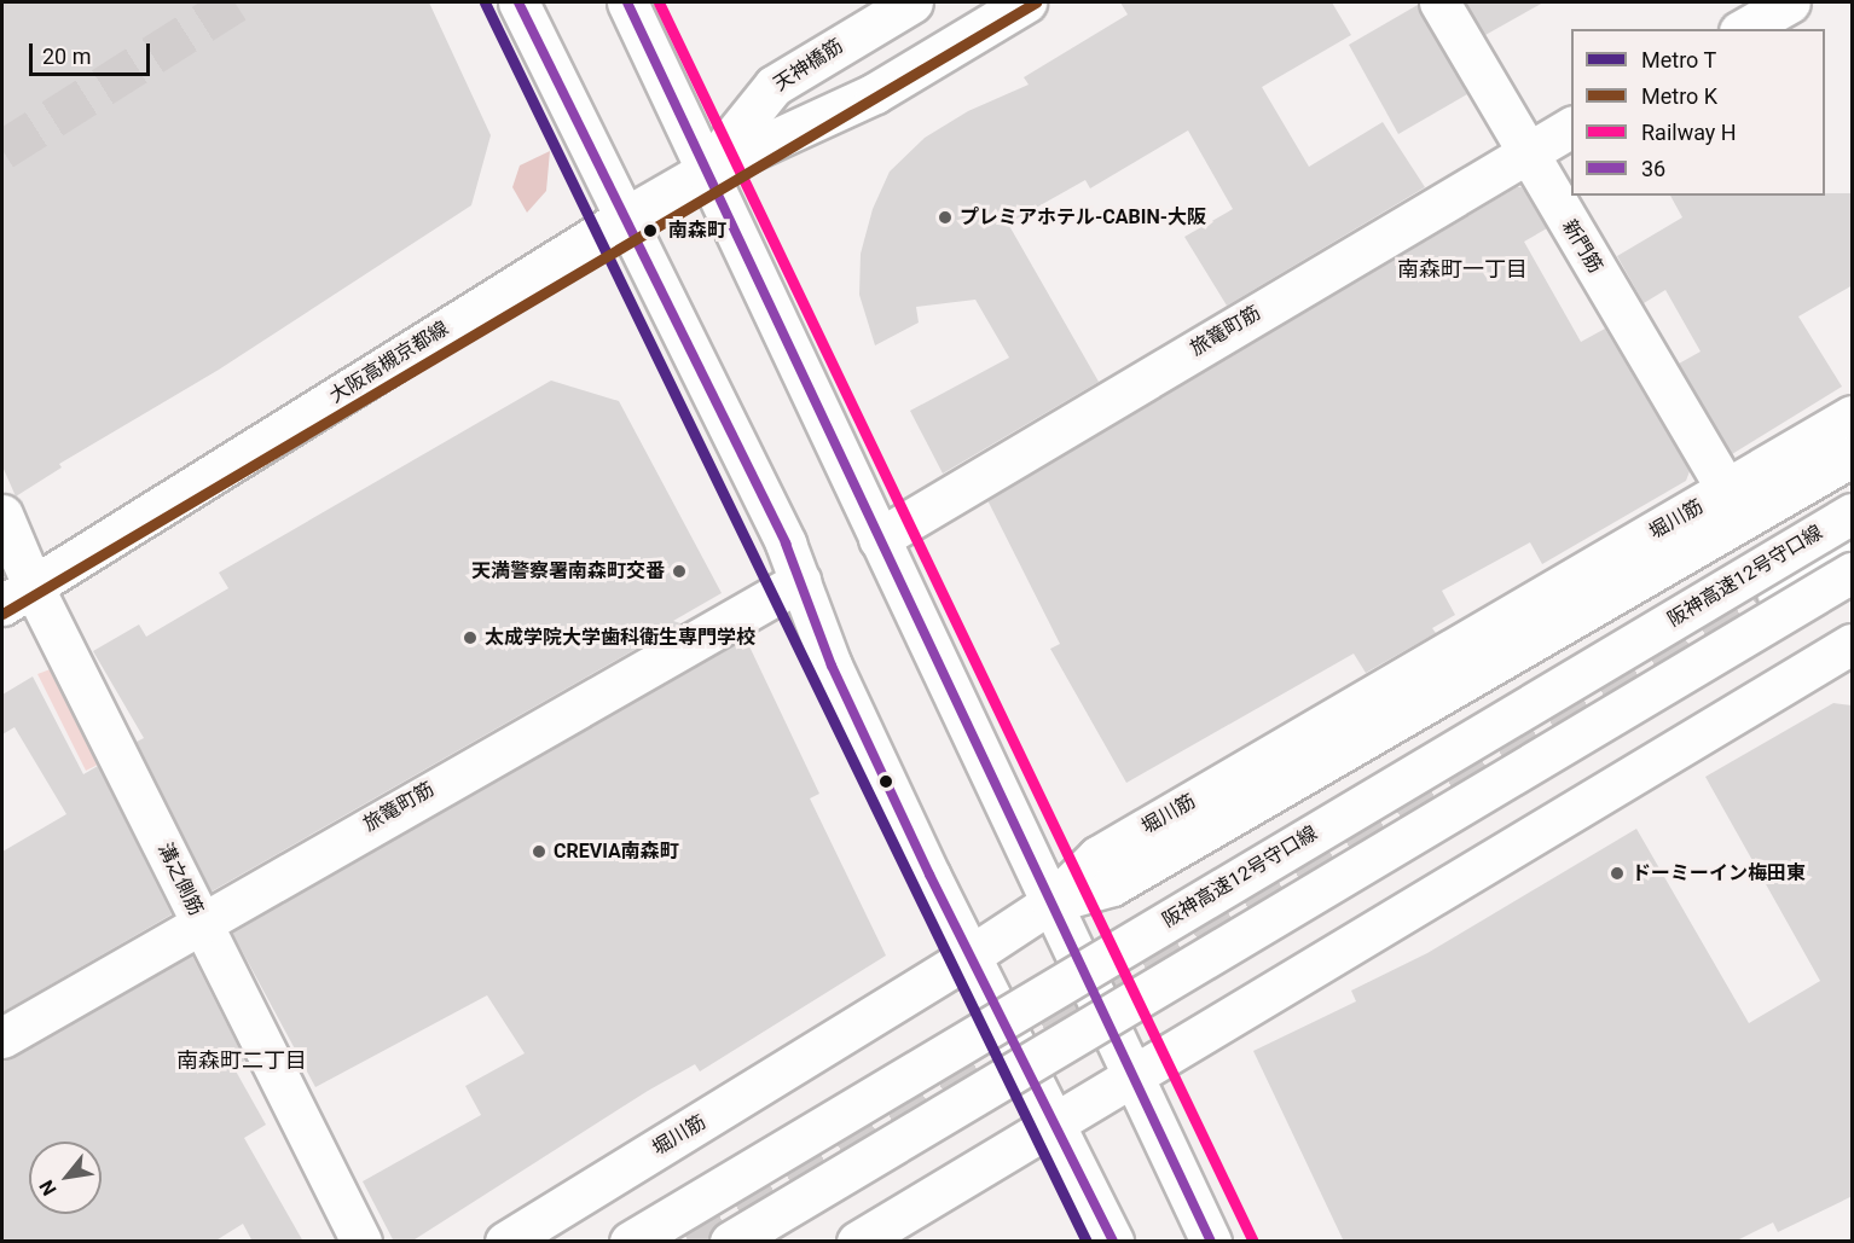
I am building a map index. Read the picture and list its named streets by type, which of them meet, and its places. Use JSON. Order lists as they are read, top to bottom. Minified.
{"streets":{"main road":["天神橋筋","新門筋","旅篭町筋","大阪高槻京都線","堀川筋","阪神高速12号守口線","溝之側筋"]},"crossings":[["天神橋筋","大阪高槻京都線"],["新門筋","旅篭町筋"],["新門筋","堀川筋"],["旅篭町筋","溝之側筋"],["大阪高槻京都線","溝之側筋"]],"districts":["南森町一丁目","南森町二丁目"],"places":["プレミアホテル-CABIN-大阪","南森町","天満警察署南森町交番","太成学院大学歯科衛生専門学校","CREVIA南森町","ドーミーイン梅田東"],"lines":["metro line T","metro line K","rail line H","transit line 36"],"legend":["Metro T","Metro K","Railway H","36"],"scale_bar":"20 m","north":"bottom left"}
